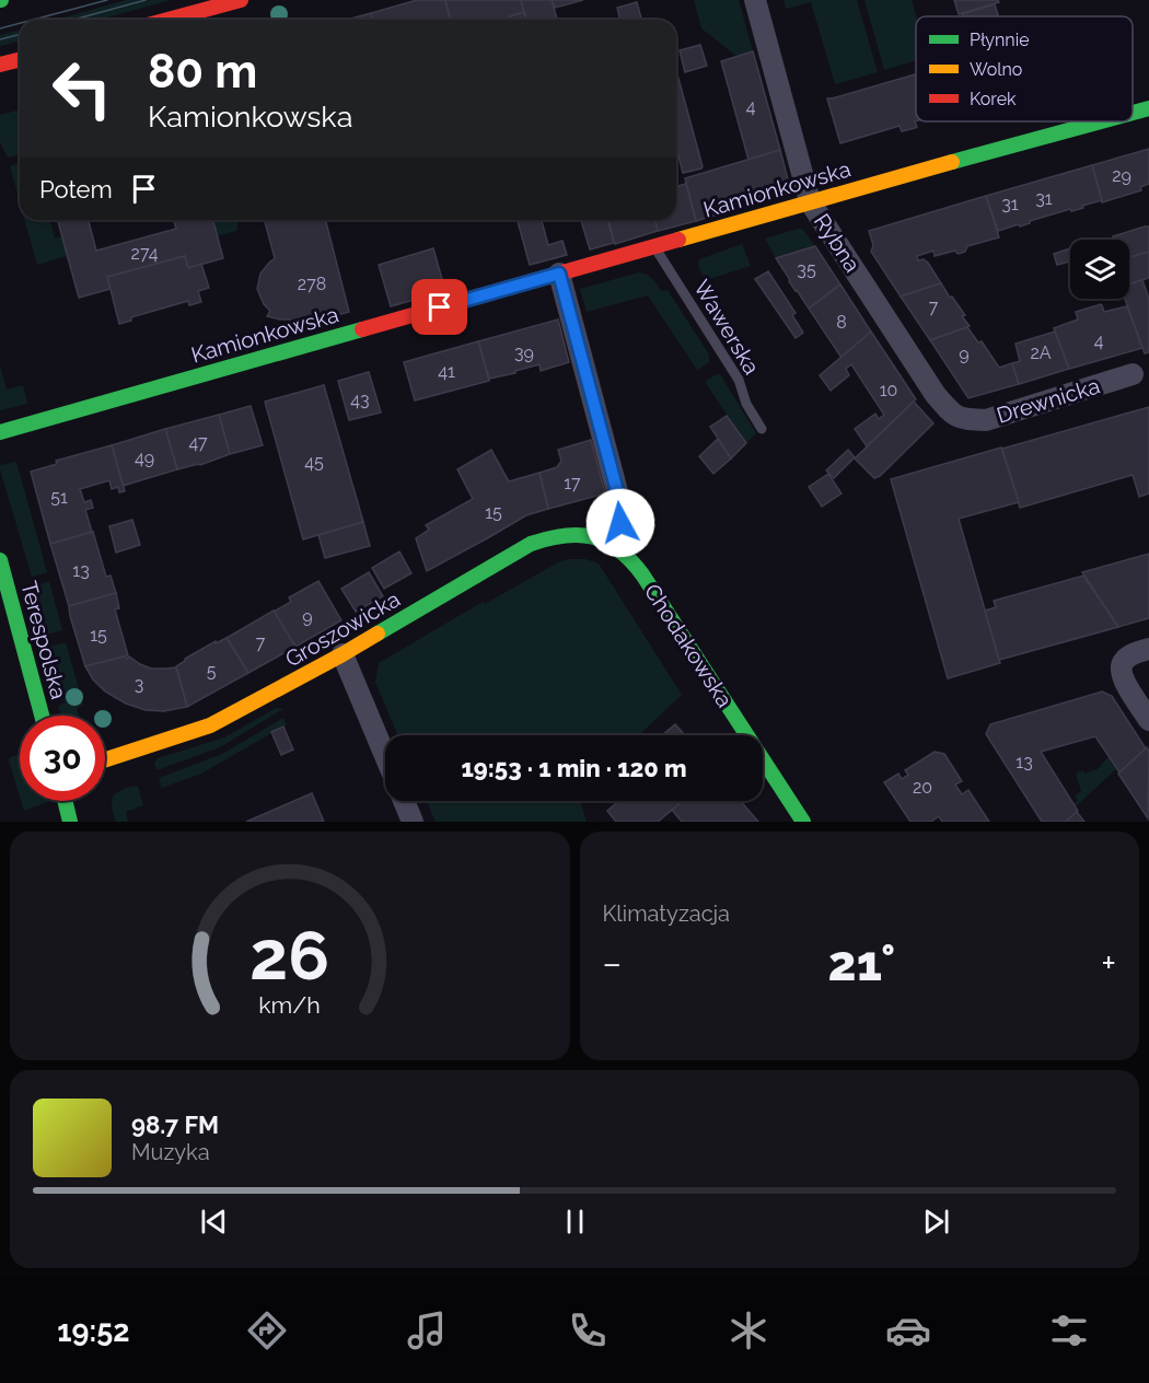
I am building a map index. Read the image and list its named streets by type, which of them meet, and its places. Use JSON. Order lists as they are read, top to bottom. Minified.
{"streets":{"street":["Kamionkowska","Rybna","Drewnicka","Groszowicka","Terespolska","Chodakowska"],"lane":["Wawerska"]},"crossings":[["Kamionkowska","Rybna"],["Kamionkowska","Wawerska"],["Rybna","Drewnicka"],["Groszowicka","Chodakowska"]],"house_numbers":["4","29","31","31","274","35","278","7","8","4","39","2A","9","41","10","43","47","49","45","17","51","15","13","9","15","7","5","3","13","20"],"legend":["Płynnie","Wolno","Korek"],"page":{"turn":["80 m","Kamionkowska"],"then":"Potem","limit":"30","trip":"19:53 · 1 min · 120 m","tile":"Klimatyzacja","heat":["−","21°","+"],"song":["98.7 FM","Muzyka"],"tabs":"19:52","gauge":["26","km/h"]}}
